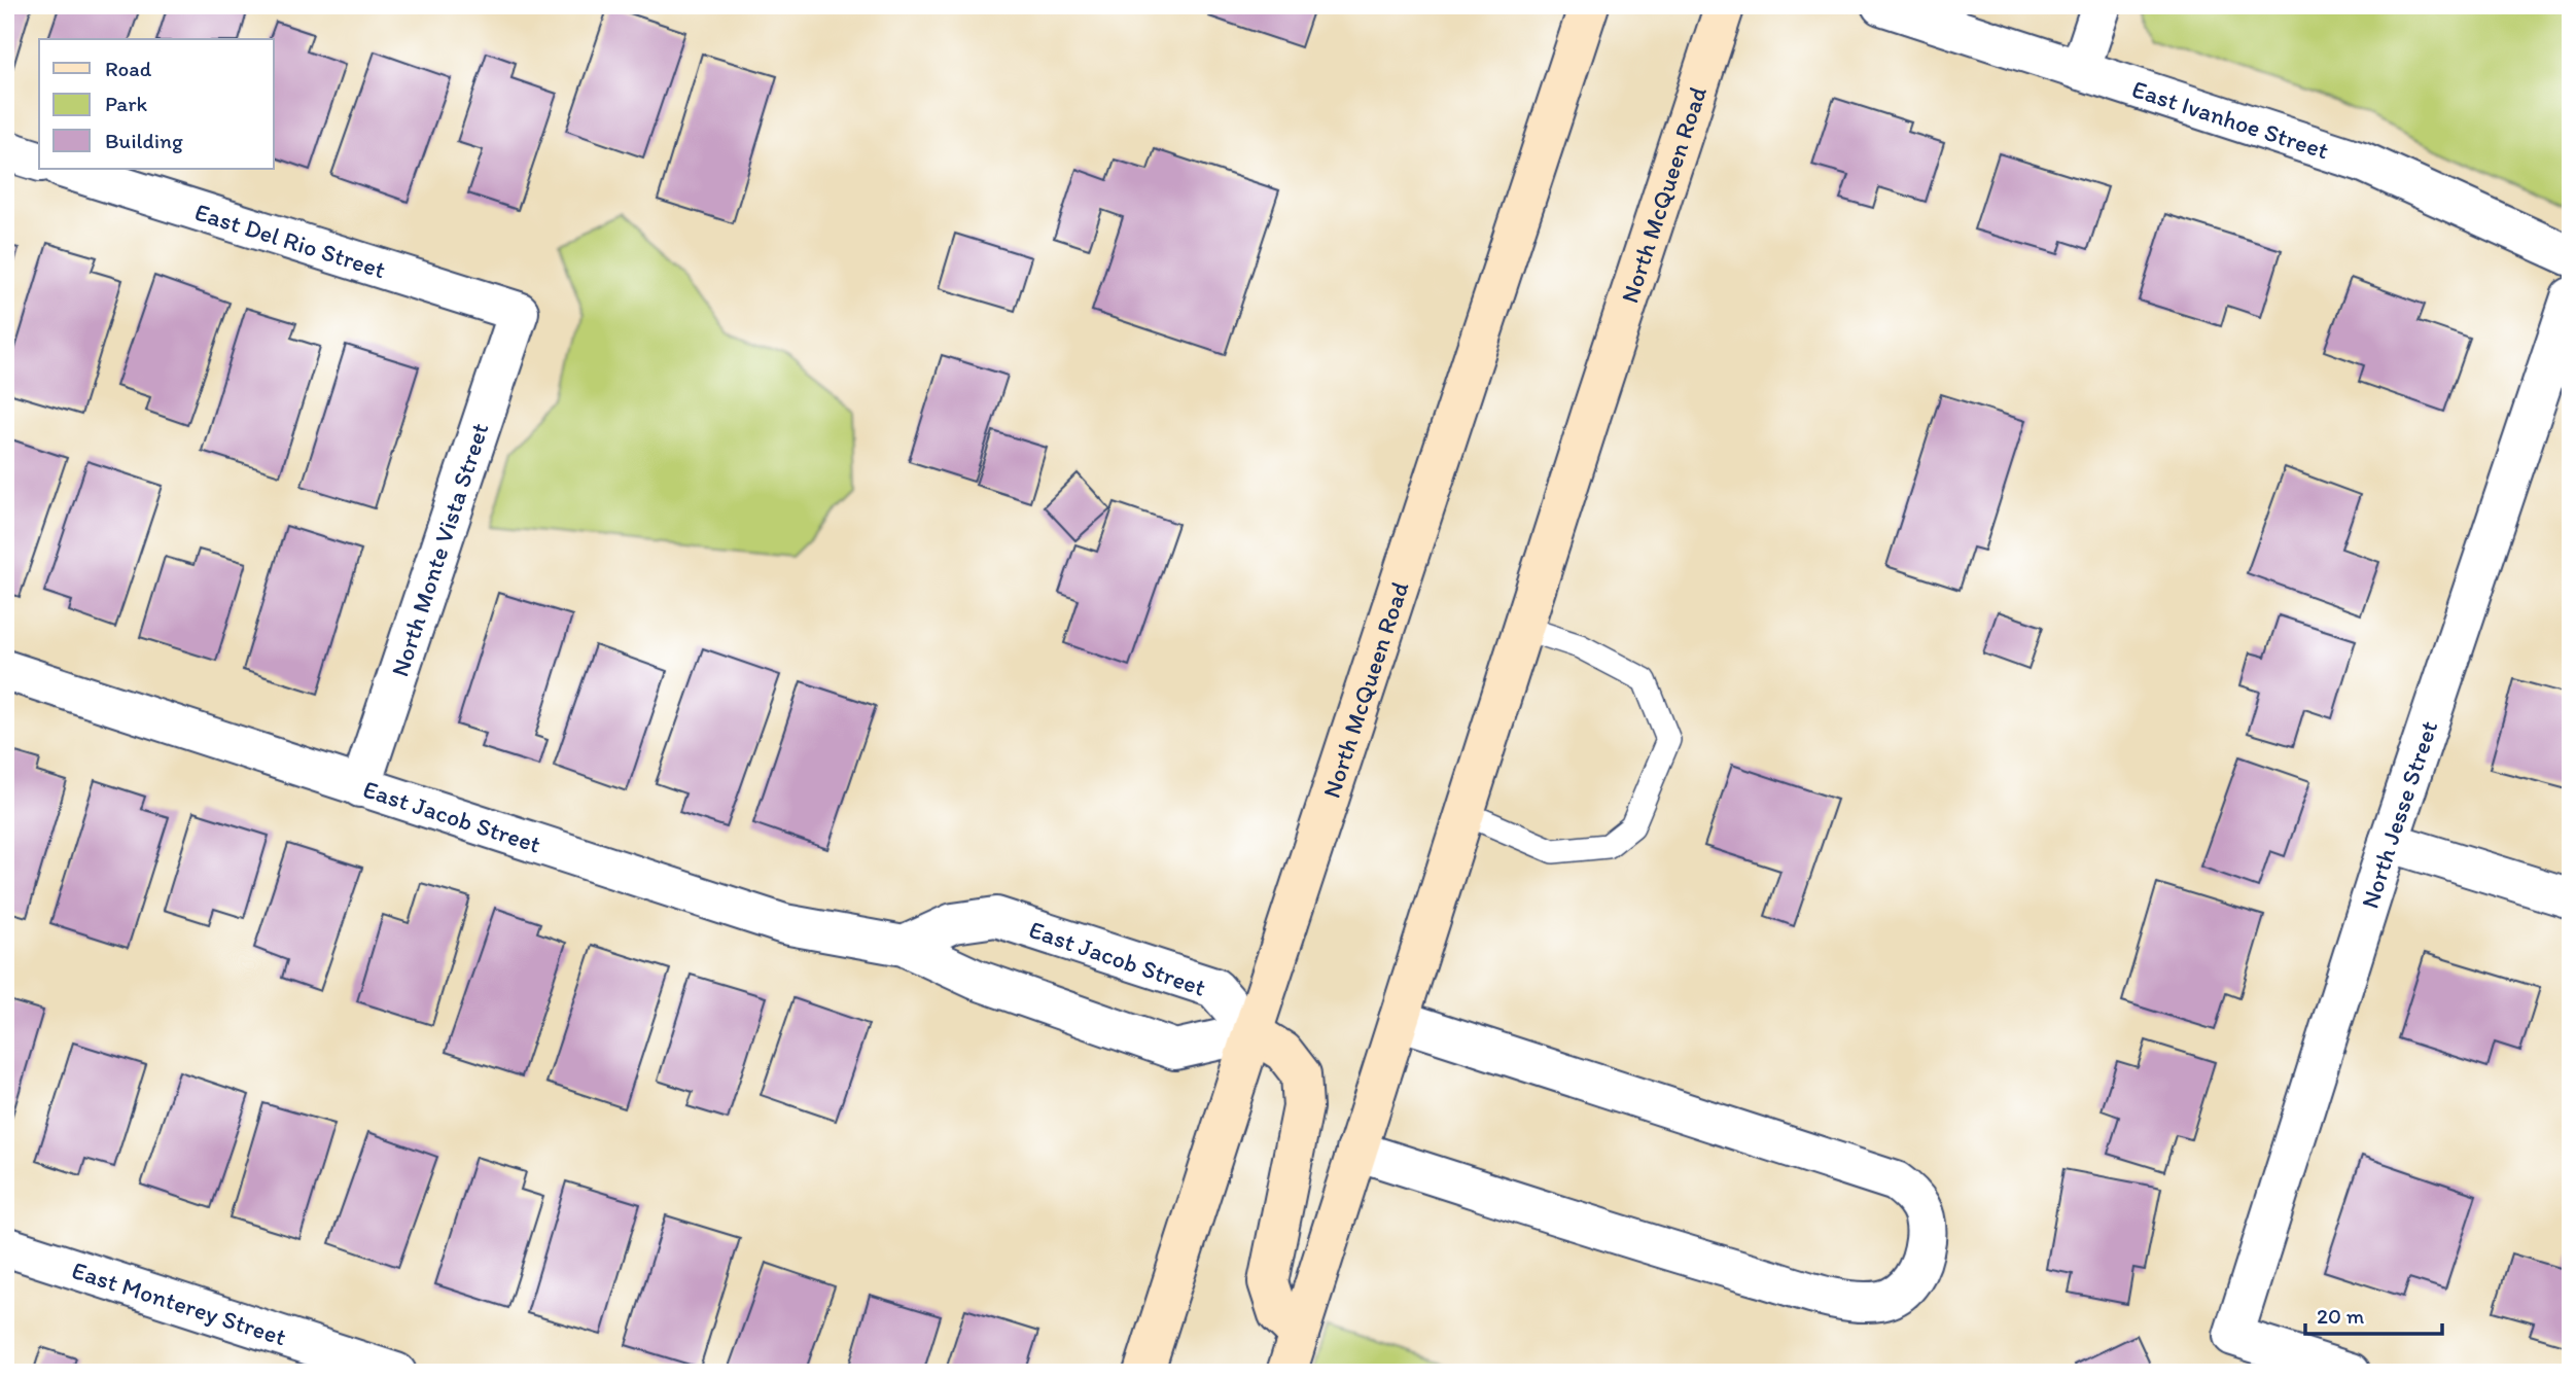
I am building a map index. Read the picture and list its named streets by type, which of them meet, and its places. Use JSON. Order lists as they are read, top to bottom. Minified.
{"streets":{"main road":["North McQueen Road"],"street":["East Ivanhoe Street","East Del Rio Street","North Monte Vista Street","North Jesse Street","East Jacob Street","East Monterey Street"]},"crossings":[["North McQueen Road","East Jacob Street"],["East Del Rio Street","North Monte Vista Street"],["North Monte Vista Street","East Jacob Street"]],"legend":["Road","Park","Building"],"scale_bar":"20 m"}
